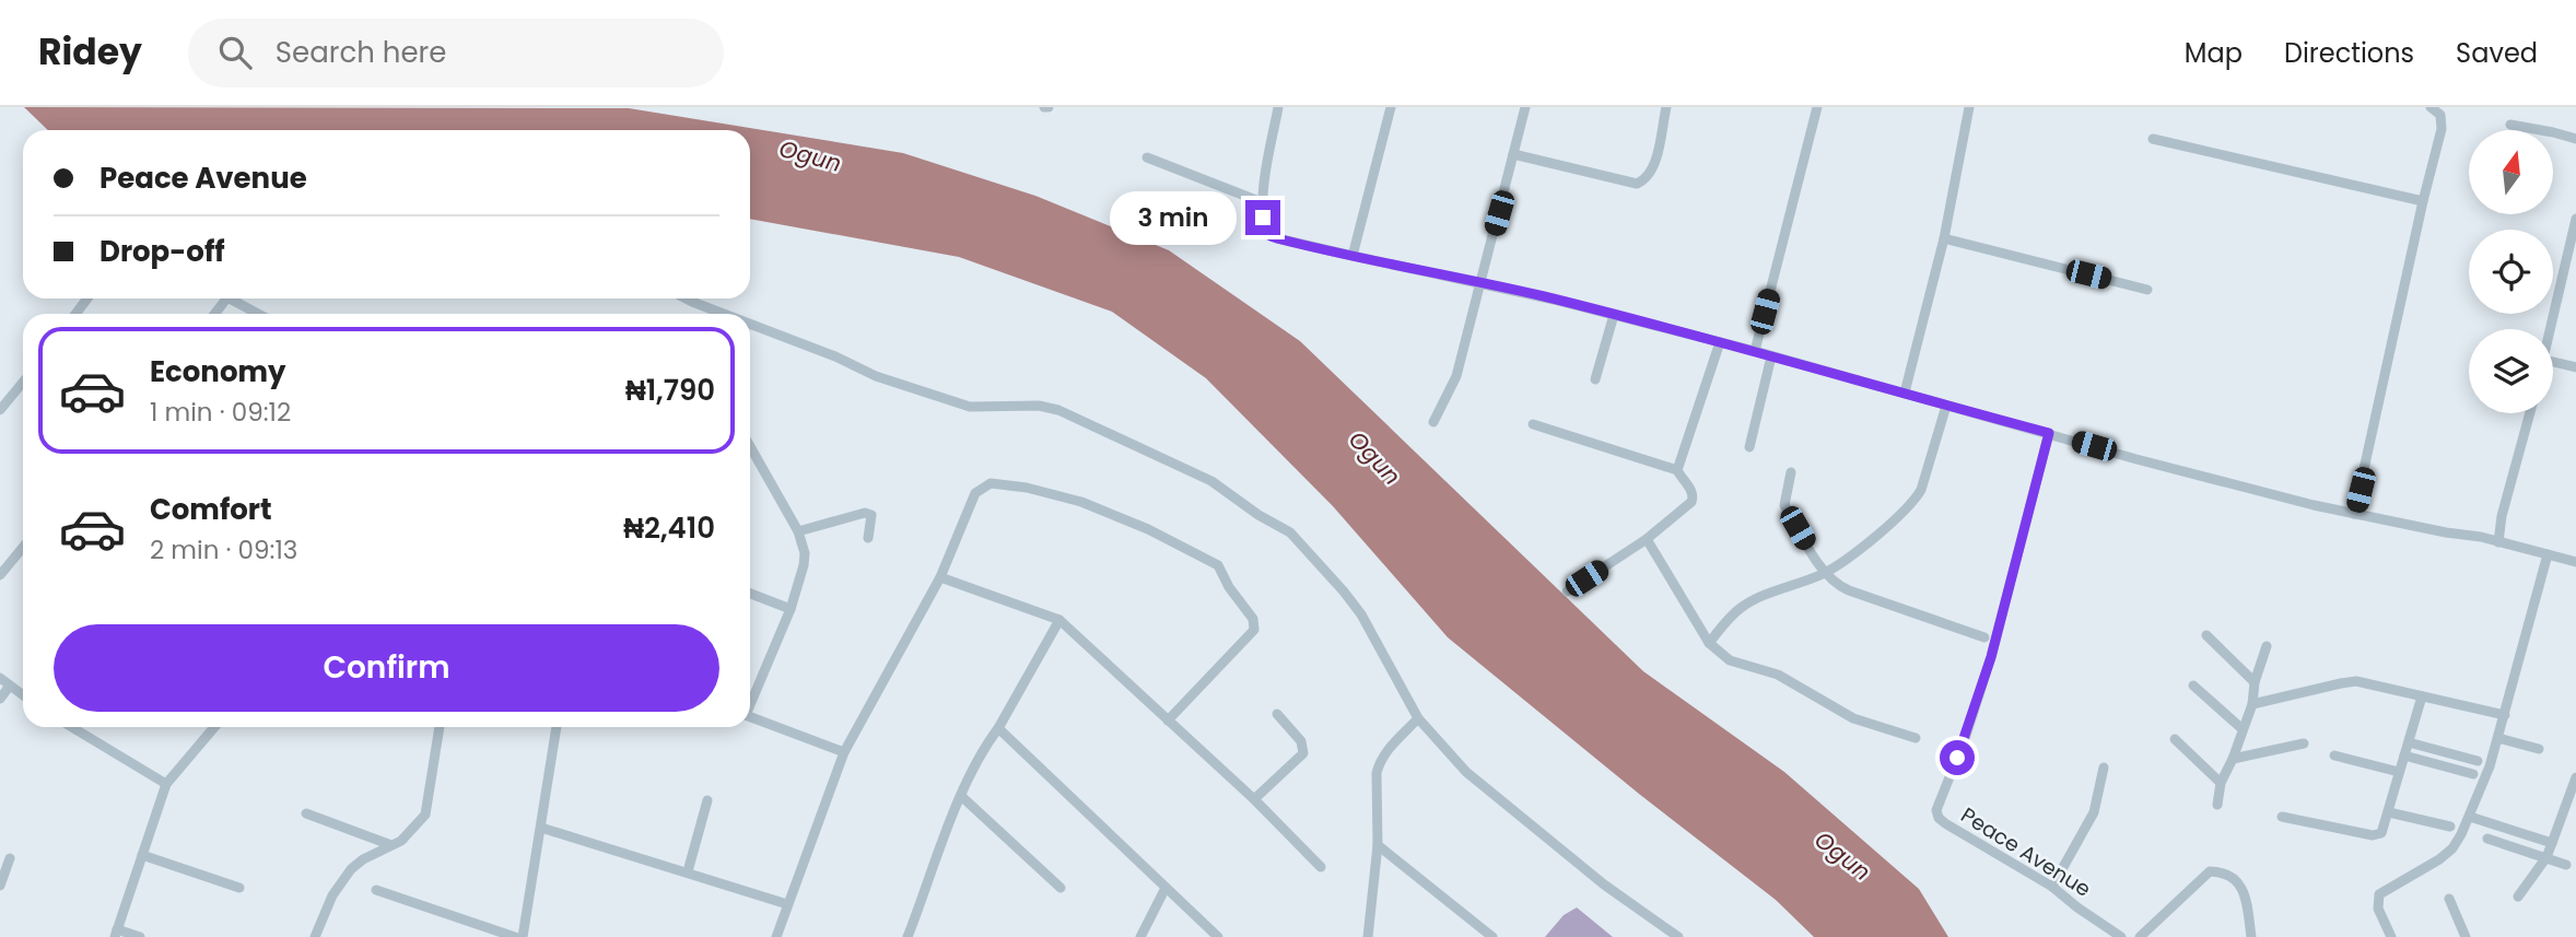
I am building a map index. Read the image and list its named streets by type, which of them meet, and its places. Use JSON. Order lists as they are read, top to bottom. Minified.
{"streets":{"street":["Peace Avenue"]},"water":["Ogun"],"north":"top","page":{"header":"Ridey","search":"Search here","nav":["Map","Directions","Saved"],"banner":["Peace Avenue","Drop-off"],"bubble":"3 min","list":[{"name":"Economy","note":"1 min · 09:12","value":"₦1,790"},{"name":"Comfort","note":"2 min · 09:13","value":"₦2,410"}],"buttons":"Confirm"}}
